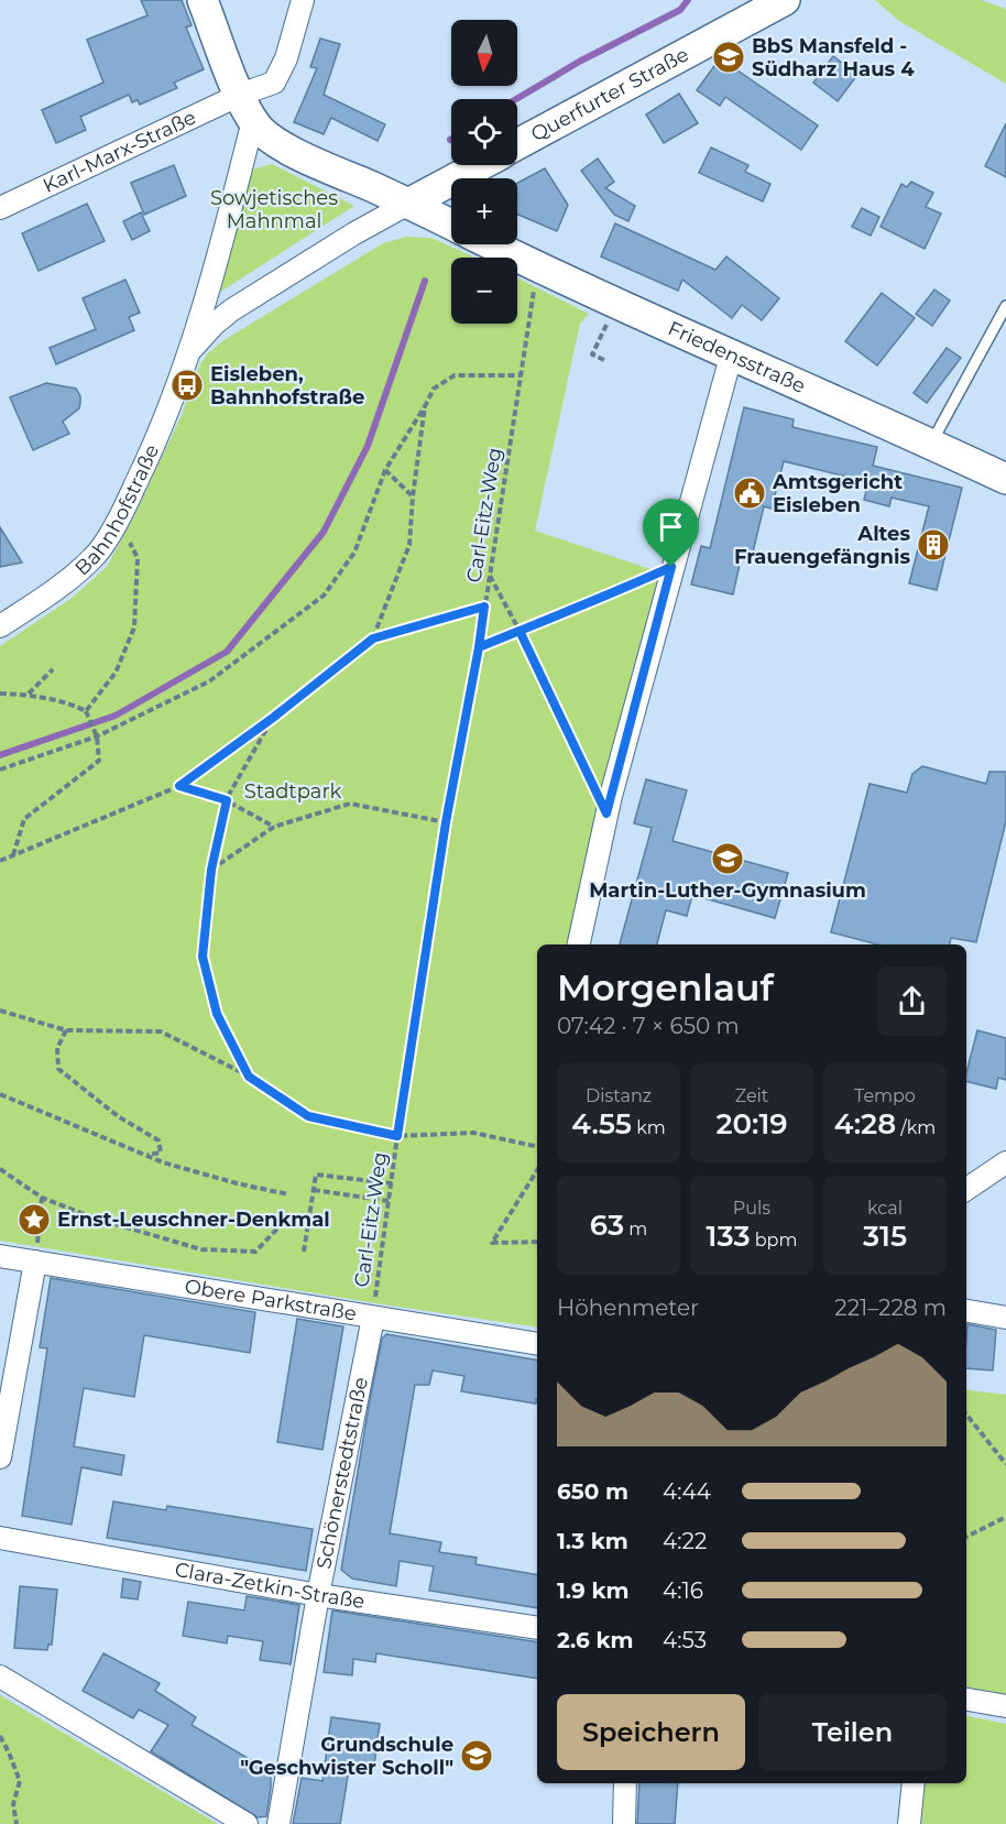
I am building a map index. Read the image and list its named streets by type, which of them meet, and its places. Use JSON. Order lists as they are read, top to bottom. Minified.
{"streets":{"main road":["Querfurter Straße","Friedensstraße"],"street":["Karl-Marx-Straße","Bahnhofstraße","Obere Parkstraße","Schönerstedtstraße","Clara-Zetkin-Straße"],"path":["Carl-Eitz-Weg"]},"crossings":[["Friedensstraße","Carl-Eitz-Weg"],["Carl-Eitz-Weg","Obere Parkstraße"],["Carl-Eitz-Weg","Schönerstedtstraße"],["Obere Parkstraße","Schönerstedtstraße"],["Schönerstedtstraße","Clara-Zetkin-Straße"]],"parks":["Sowjetisches Mahnmal","Stadtpark"],"places":{"school or university":["BbS Mansfeld - Südharz Haus 4","Martin-Luther-Gymnasium","Grundschule \"Geschwister Scholl\""],"bus stop":["Eisleben, Bahnhofstraße"],"public building":["Amtsgericht Eisleben"],"building":["Altes Frauengefängnis"],"place":["Ernst-Leuschner-Denkmal"]},"north":"bottom","page":{"map_buttons":["+","−"],"heading":["Morgenlauf","07:42 · 7 × 650 m"],"stats":[["Distanz","4.55 km"],["Zeit","20:19"],["Tempo","4:28 /km"],["63 m"],["Puls","133 bpm"],["kcal","315"]],"chart":["Höhenmeter","221–228 m"],"list":[{"name":"650 m","note":"4:44"},{"name":"1.3 km","note":"4:22"},{"name":"1.9 km","note":"4:16"},{"name":"2.6 km","note":"4:53"}],"buttons":["Speichern","Teilen"]}}
